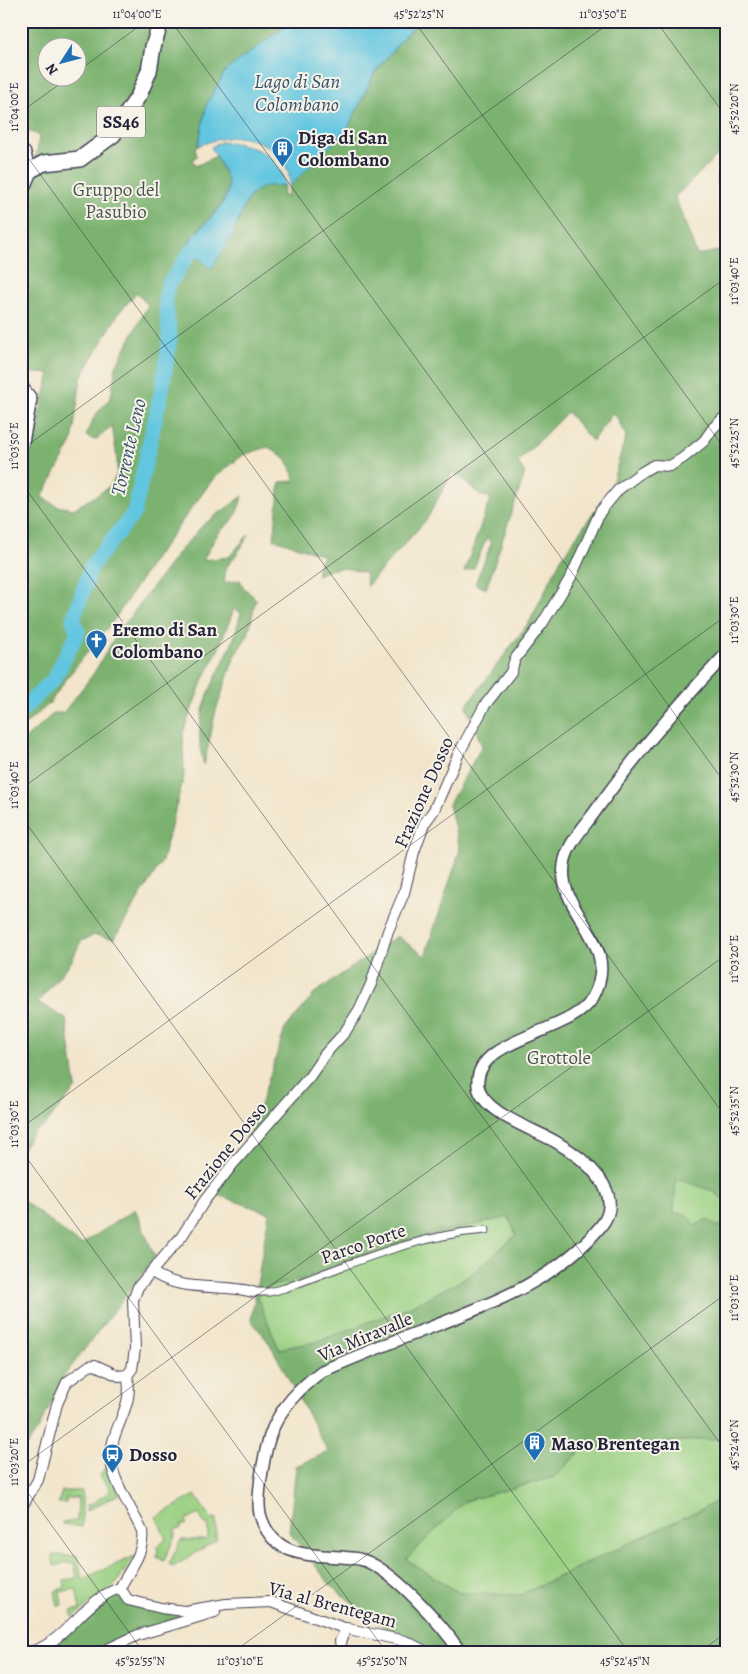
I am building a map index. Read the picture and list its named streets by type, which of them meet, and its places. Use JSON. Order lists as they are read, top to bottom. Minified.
{"streets":{"main road":["SS46"],"street":["Frazione Dosso","Parco Porte","Via Miravalle","Via al Brentegam"]},"water":["Lago di San Colombano","Torrente Leno"],"parks":["Gruppo del Pasubio","Grottole"],"places":{"building":["Diga di San Colombano","Maso Brentegan"],"church":["Eremo di San Colombano"],"bus stop":["Dosso"]},"north":"bottom left","coordinates":["11°04'00\"E","45°52'25\"N","11°03'50\"E","45°52'20\"N","11°03'40\"E","11°03'30\"E","45°52'30\"N","11°03'20\"E","45°52'35\"N","11°03'10\"E","45°52'40\"N","45°52'55\"N","45°52'50\"N","45°52'45\"N"]}
